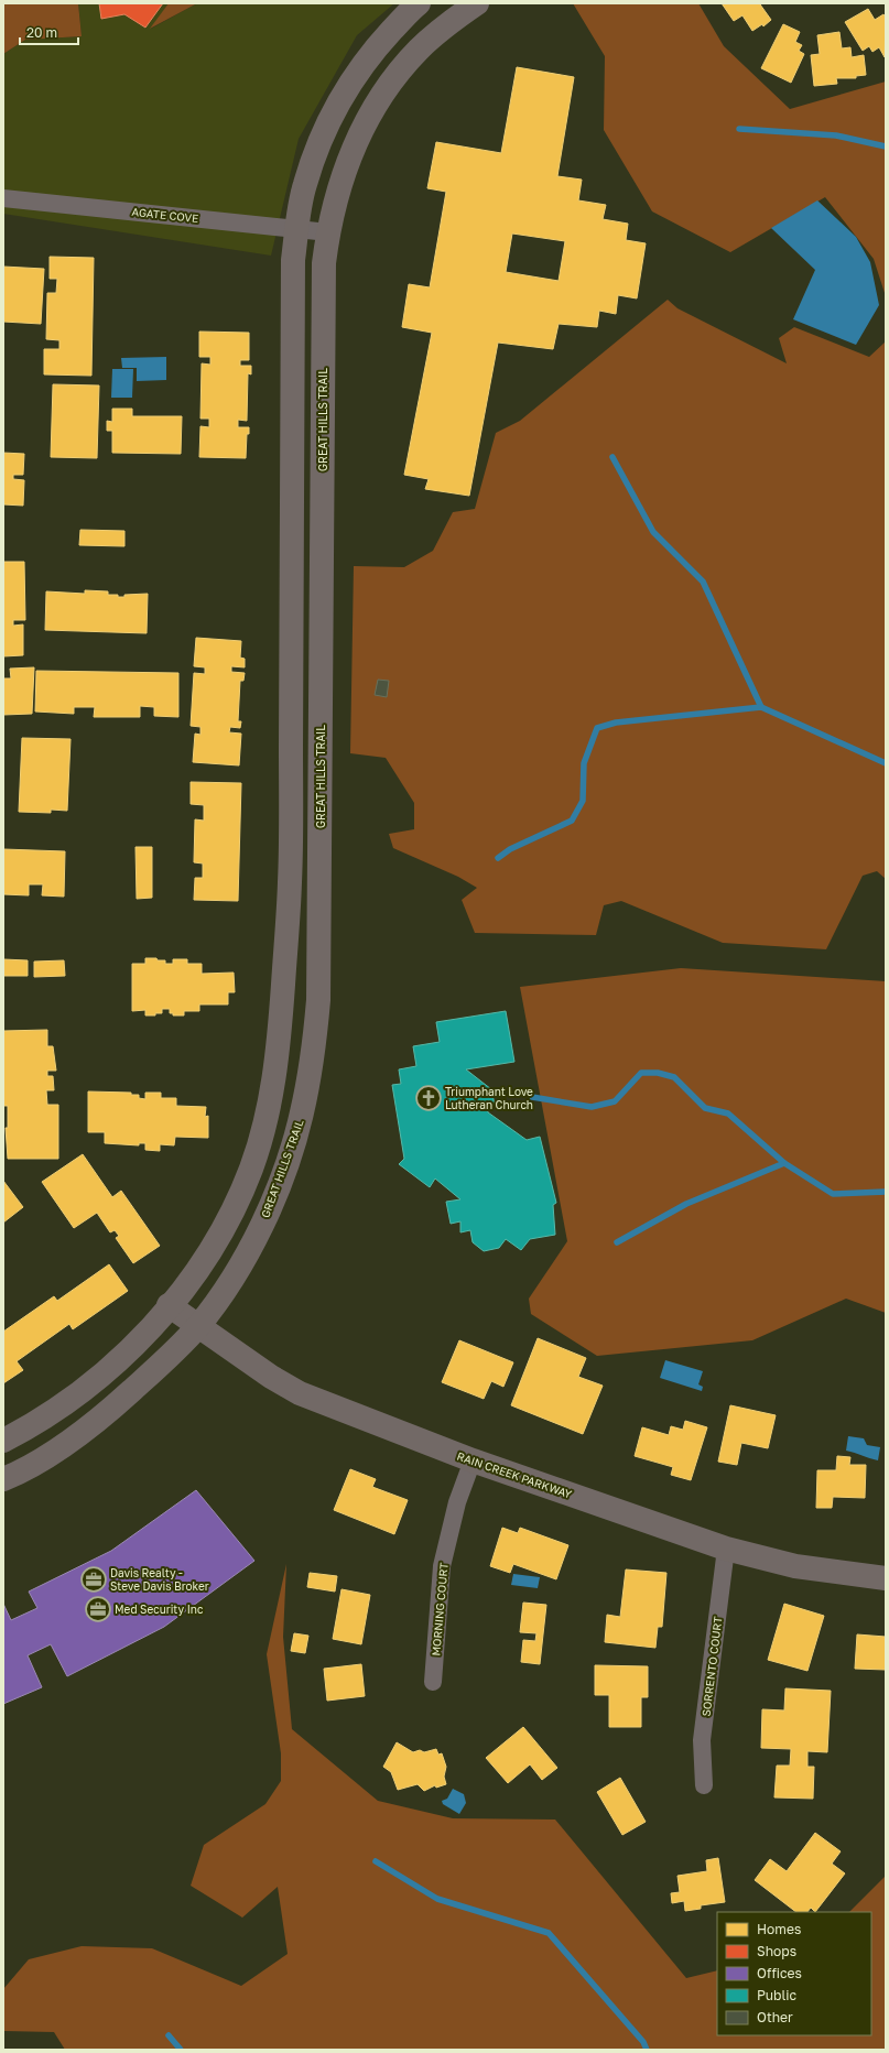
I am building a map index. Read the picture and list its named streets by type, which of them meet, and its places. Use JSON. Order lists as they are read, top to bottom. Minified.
{"streets":{"street":["AGATE COVE","GREAT HILLS TRAIL","RAIN CREEK PARKWAY","MORNING COURT","SORRENTO COURT"]},"crossings":[["AGATE COVE","GREAT HILLS TRAIL"],["GREAT HILLS TRAIL","RAIN CREEK PARKWAY"],["RAIN CREEK PARKWAY","MORNING COURT"],["RAIN CREEK PARKWAY","SORRENTO COURT"]],"places":{"church":["Triumphant Love Lutheran Church"],"office":["Davis Realty - Steve Davis Broker","Med Security Inc"]},"legend":["Homes","Shops","Offices","Public","Other"],"scale_bar":"20 m"}
